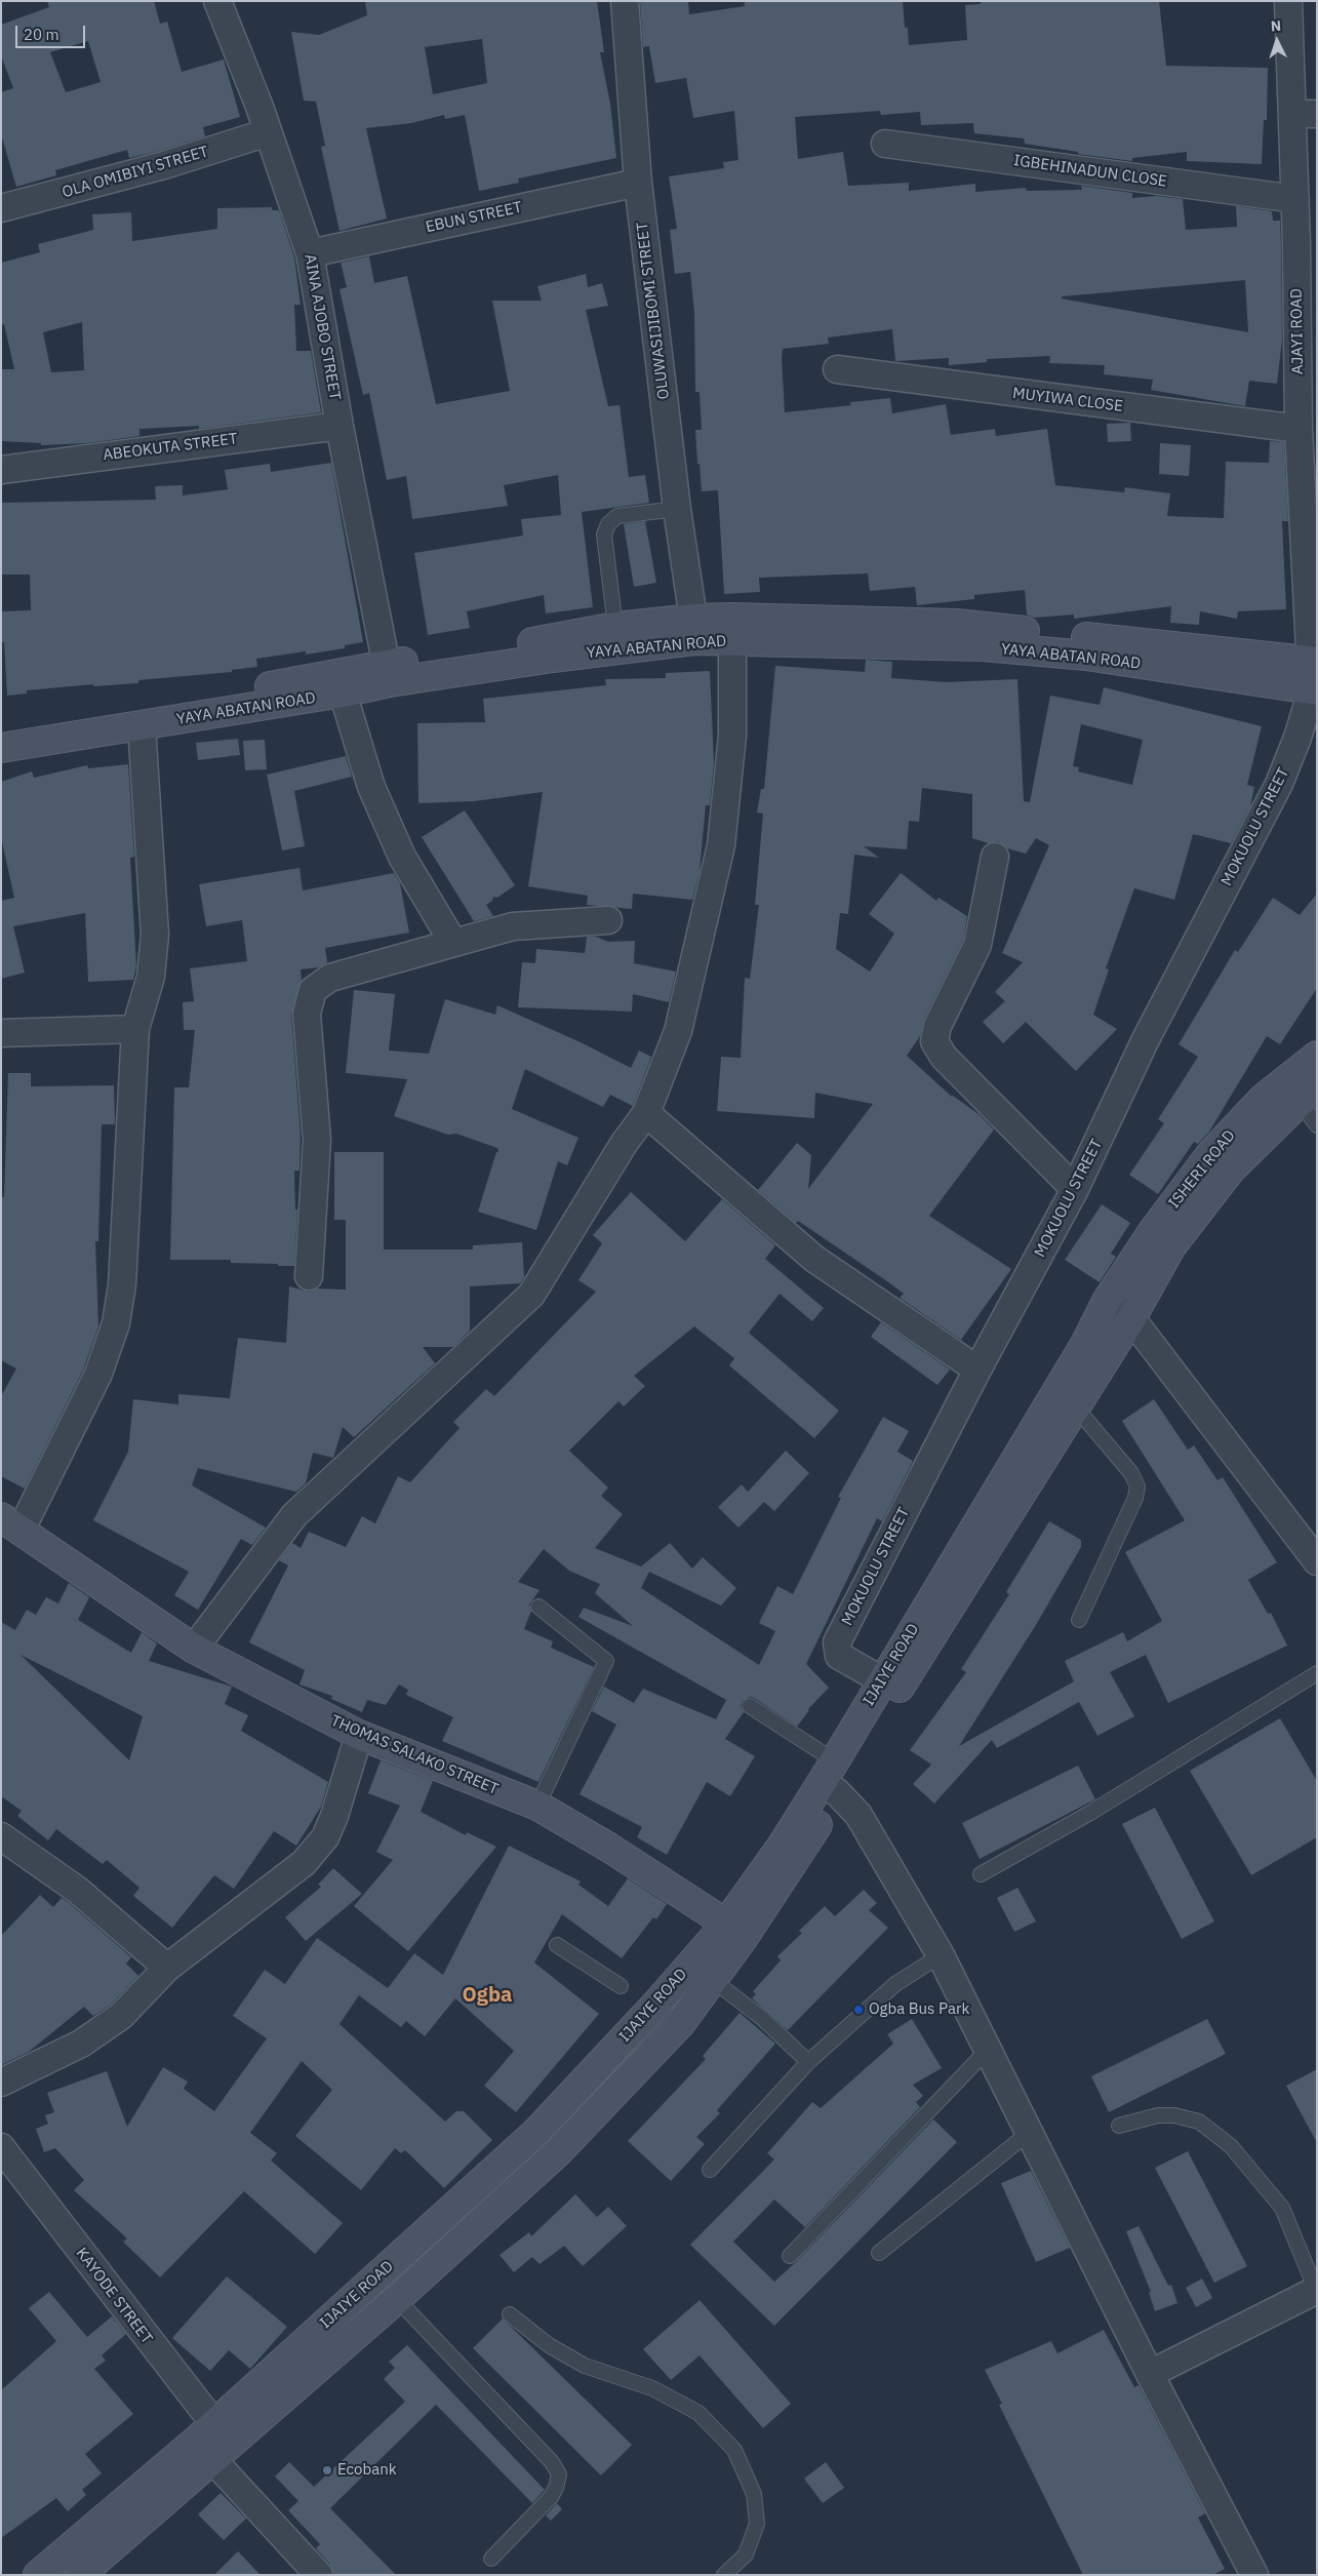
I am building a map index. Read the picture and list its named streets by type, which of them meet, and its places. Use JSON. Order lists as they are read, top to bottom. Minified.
{"streets":{"main road":["YAYA ABATAN ROAD","ISHERI ROAD","IJAIYE ROAD","THOMAS SALAKO STREET"],"street":["IGBEHINADUN CLOSE","OLA OMIBIYI STREET","EBUN STREET","OLUWASIJIBOMI STREET","AINA AJOBO STREET","AJAYI ROAD","MUYIWA CLOSE","ABEOKUTA STREET","MOKUOLU STREET","KAYODE STREET"]},"crossings":[["IGBEHINADUN CLOSE","AJAYI ROAD"],["OLA OMIBIYI STREET","AINA AJOBO STREET"],["EBUN STREET","OLUWASIJIBOMI STREET"],["EBUN STREET","AINA AJOBO STREET"],["OLUWASIJIBOMI STREET","YAYA ABATAN ROAD"],["AINA AJOBO STREET","ABEOKUTA STREET"],["AINA AJOBO STREET","YAYA ABATAN ROAD"],["AJAYI ROAD","MUYIWA CLOSE"],["AJAYI ROAD","YAYA ABATAN ROAD"],["AJAYI ROAD","MOKUOLU STREET"],["YAYA ABATAN ROAD","MOKUOLU STREET"],["MOKUOLU STREET","IJAIYE ROAD"],["ISHERI ROAD","IJAIYE ROAD"],["IJAIYE ROAD","THOMAS SALAKO STREET"],["IJAIYE ROAD","KAYODE STREET"]],"districts":["Ogba"],"places":["Ogba Bus Park","Ecobank"],"scale_bar":"20 m","north":"top"}
